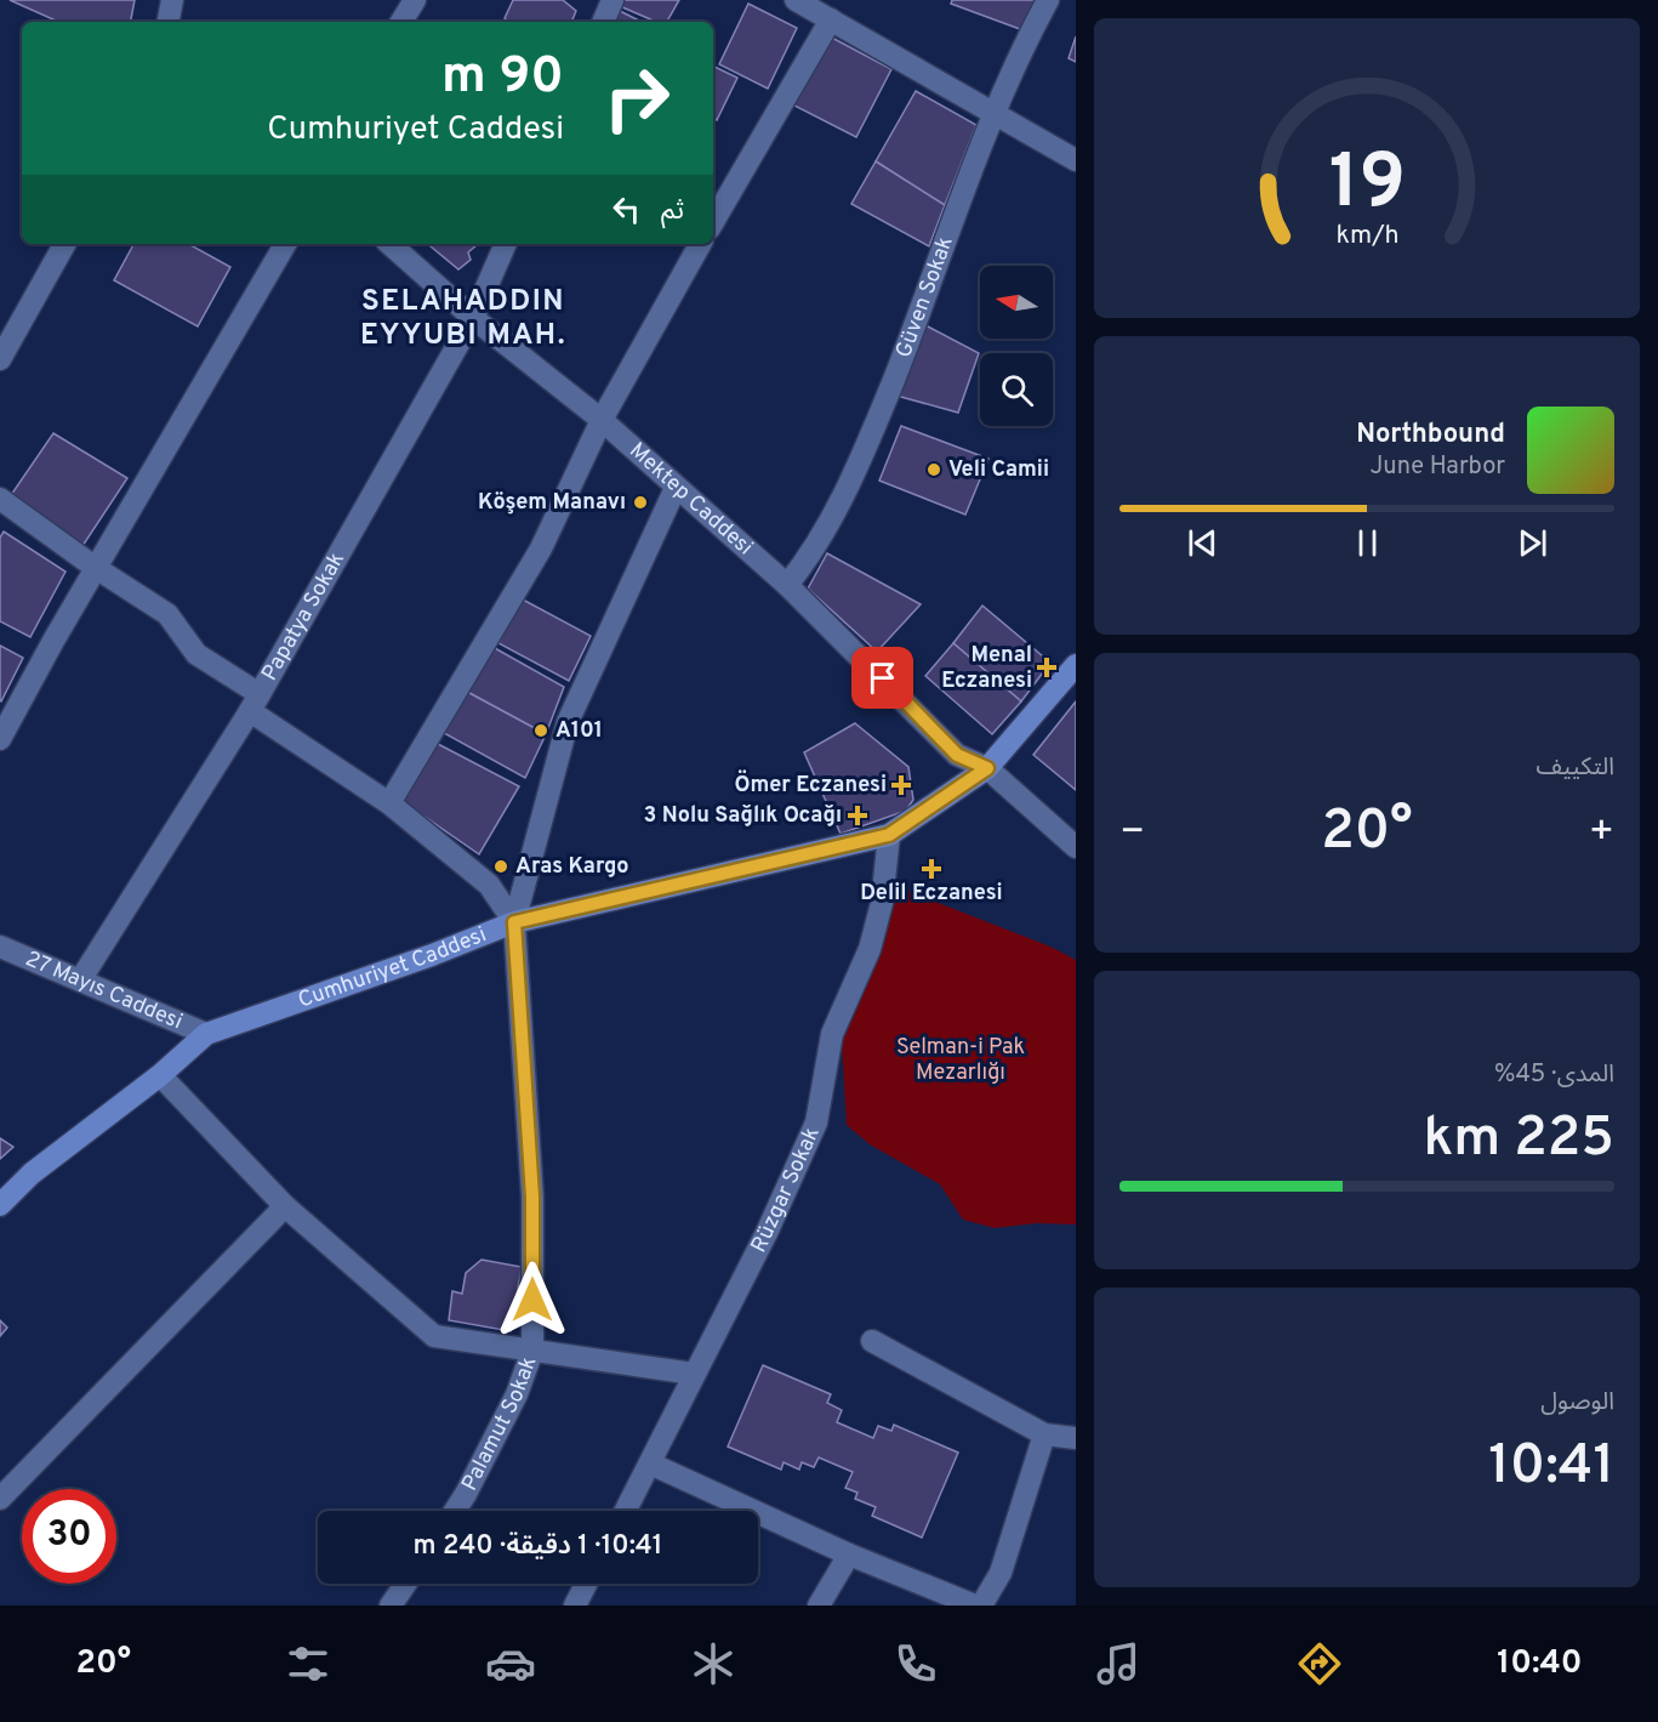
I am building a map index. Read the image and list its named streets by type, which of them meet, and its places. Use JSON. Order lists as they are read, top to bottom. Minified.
{"streets":{"main road":["Cumhuriyet Caddesi"],"street":["Güven Sokak","Mektep Caddesi","Papatya Sokak","27 Mayıs Caddesi","Rüzgar Sokak","Palamut Sokak"]},"crossings":[["Güven Sokak","Mektep Caddesi"],["Mektep Caddesi","Papatya Sokak"],["Mektep Caddesi","Cumhuriyet Caddesi"],["Papatya Sokak","27 Mayıs Caddesi"],["Cumhuriyet Caddesi","27 Mayıs Caddesi"],["Cumhuriyet Caddesi","Rüzgar Sokak"],["Cumhuriyet Caddesi","Palamut Sokak"]],"districts":["SELAHADDIN EYYUBI MAH."],"parks":["Selman-i Pak Mezarlığı"],"places":{"other":["Veli Camii","Köşem Manavı","A101","Aras Kargo"],"health":["Menal Eczanesi","Ömer Eczanesi","3 Nolu Sağlık Ocağı","Delil Eczanesi"]},"north":"left","page":{"turn":["90 m","Cumhuriyet Caddesi"],"then":"ثم","song":["Northbound","June Harbor"],"tile":["التكييف",["المدى · 45%","225 km"],["الوصول","10:41"]],"heat":["−","20°","+"],"limit":"30","trip":"10:41 · 1 دقيقة · 240 m","tabs":["10:40","20°"],"gauge":["19","km/h"]}}
